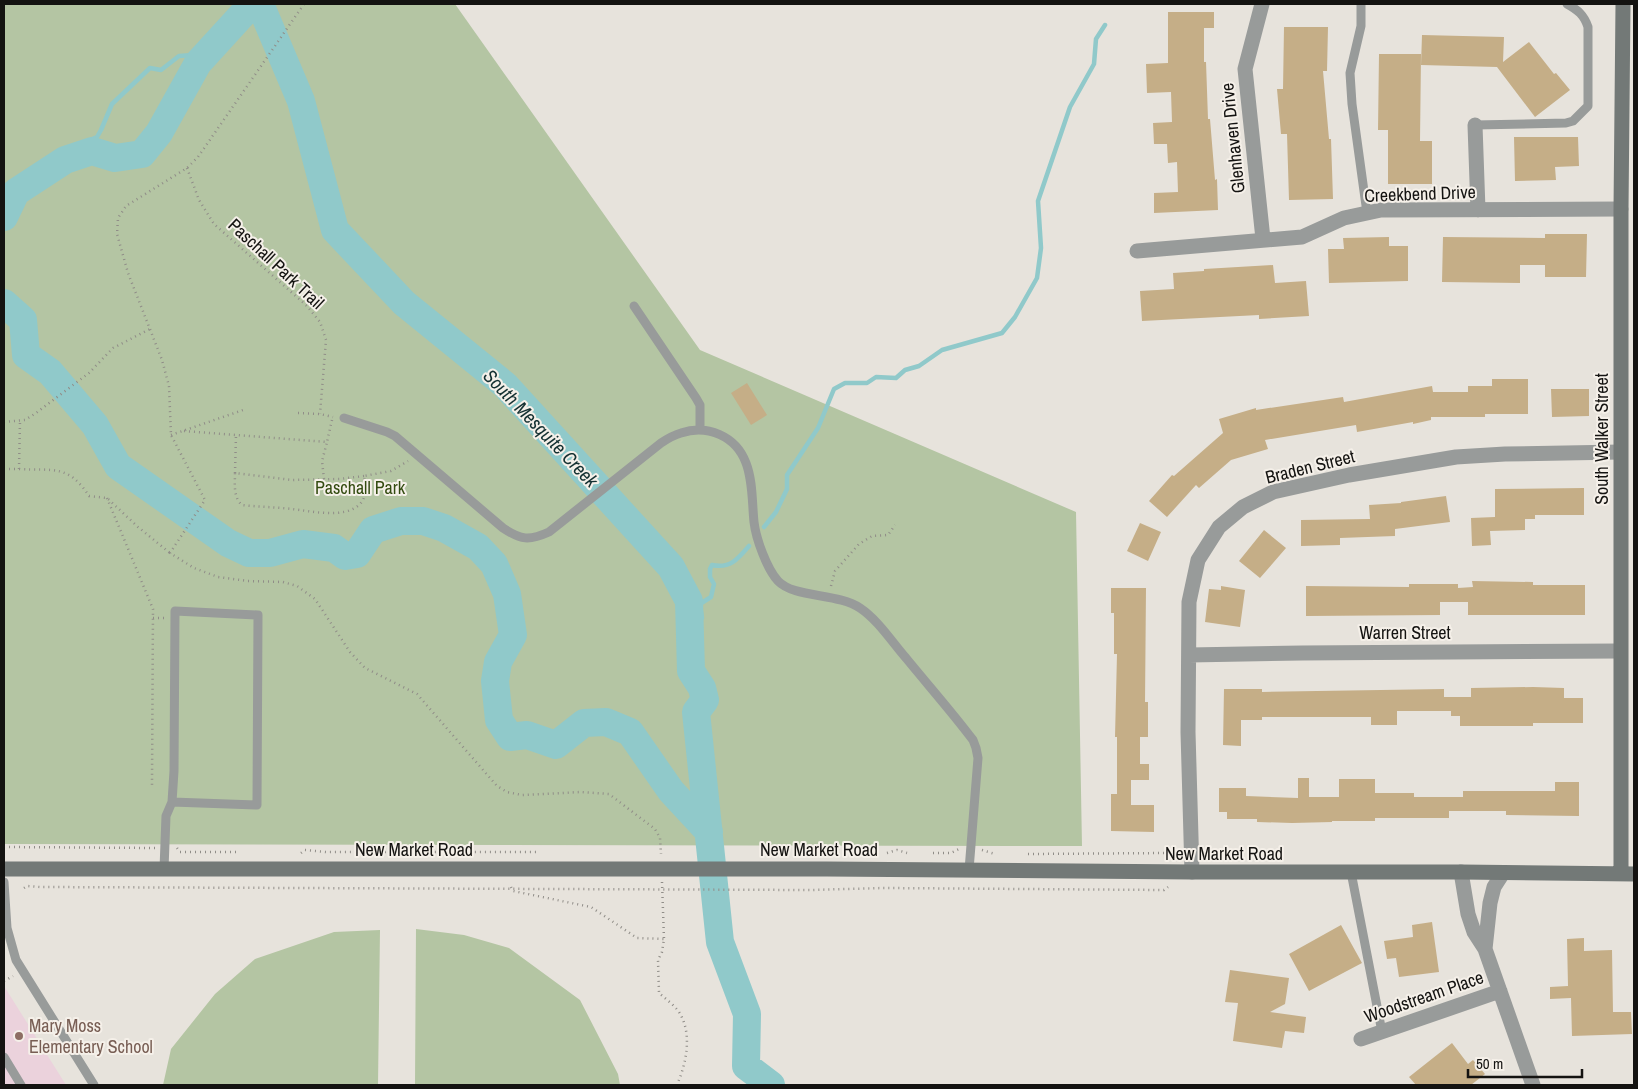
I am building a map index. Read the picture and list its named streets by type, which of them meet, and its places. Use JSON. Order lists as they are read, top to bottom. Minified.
{"streets":{"street":["Glenhaven Drive","Creekbend Drive","South Walker Street","Braden Street","Warren Street","New Market Road","Woodstream Place"],"path":["Paschall Park Trail"]},"crossings":[["Glenhaven Drive","Creekbend Drive"],["Creekbend Drive","South Walker Street"],["South Walker Street","Braden Street"],["South Walker Street","Warren Street"],["South Walker Street","New Market Road"],["Braden Street","Warren Street"],["Braden Street","New Market Road"]],"water":["South Mesquite Creek"],"parks":["Paschall Park"],"places":["Mary Moss Elementary School"],"scale_bar":"50 m"}
